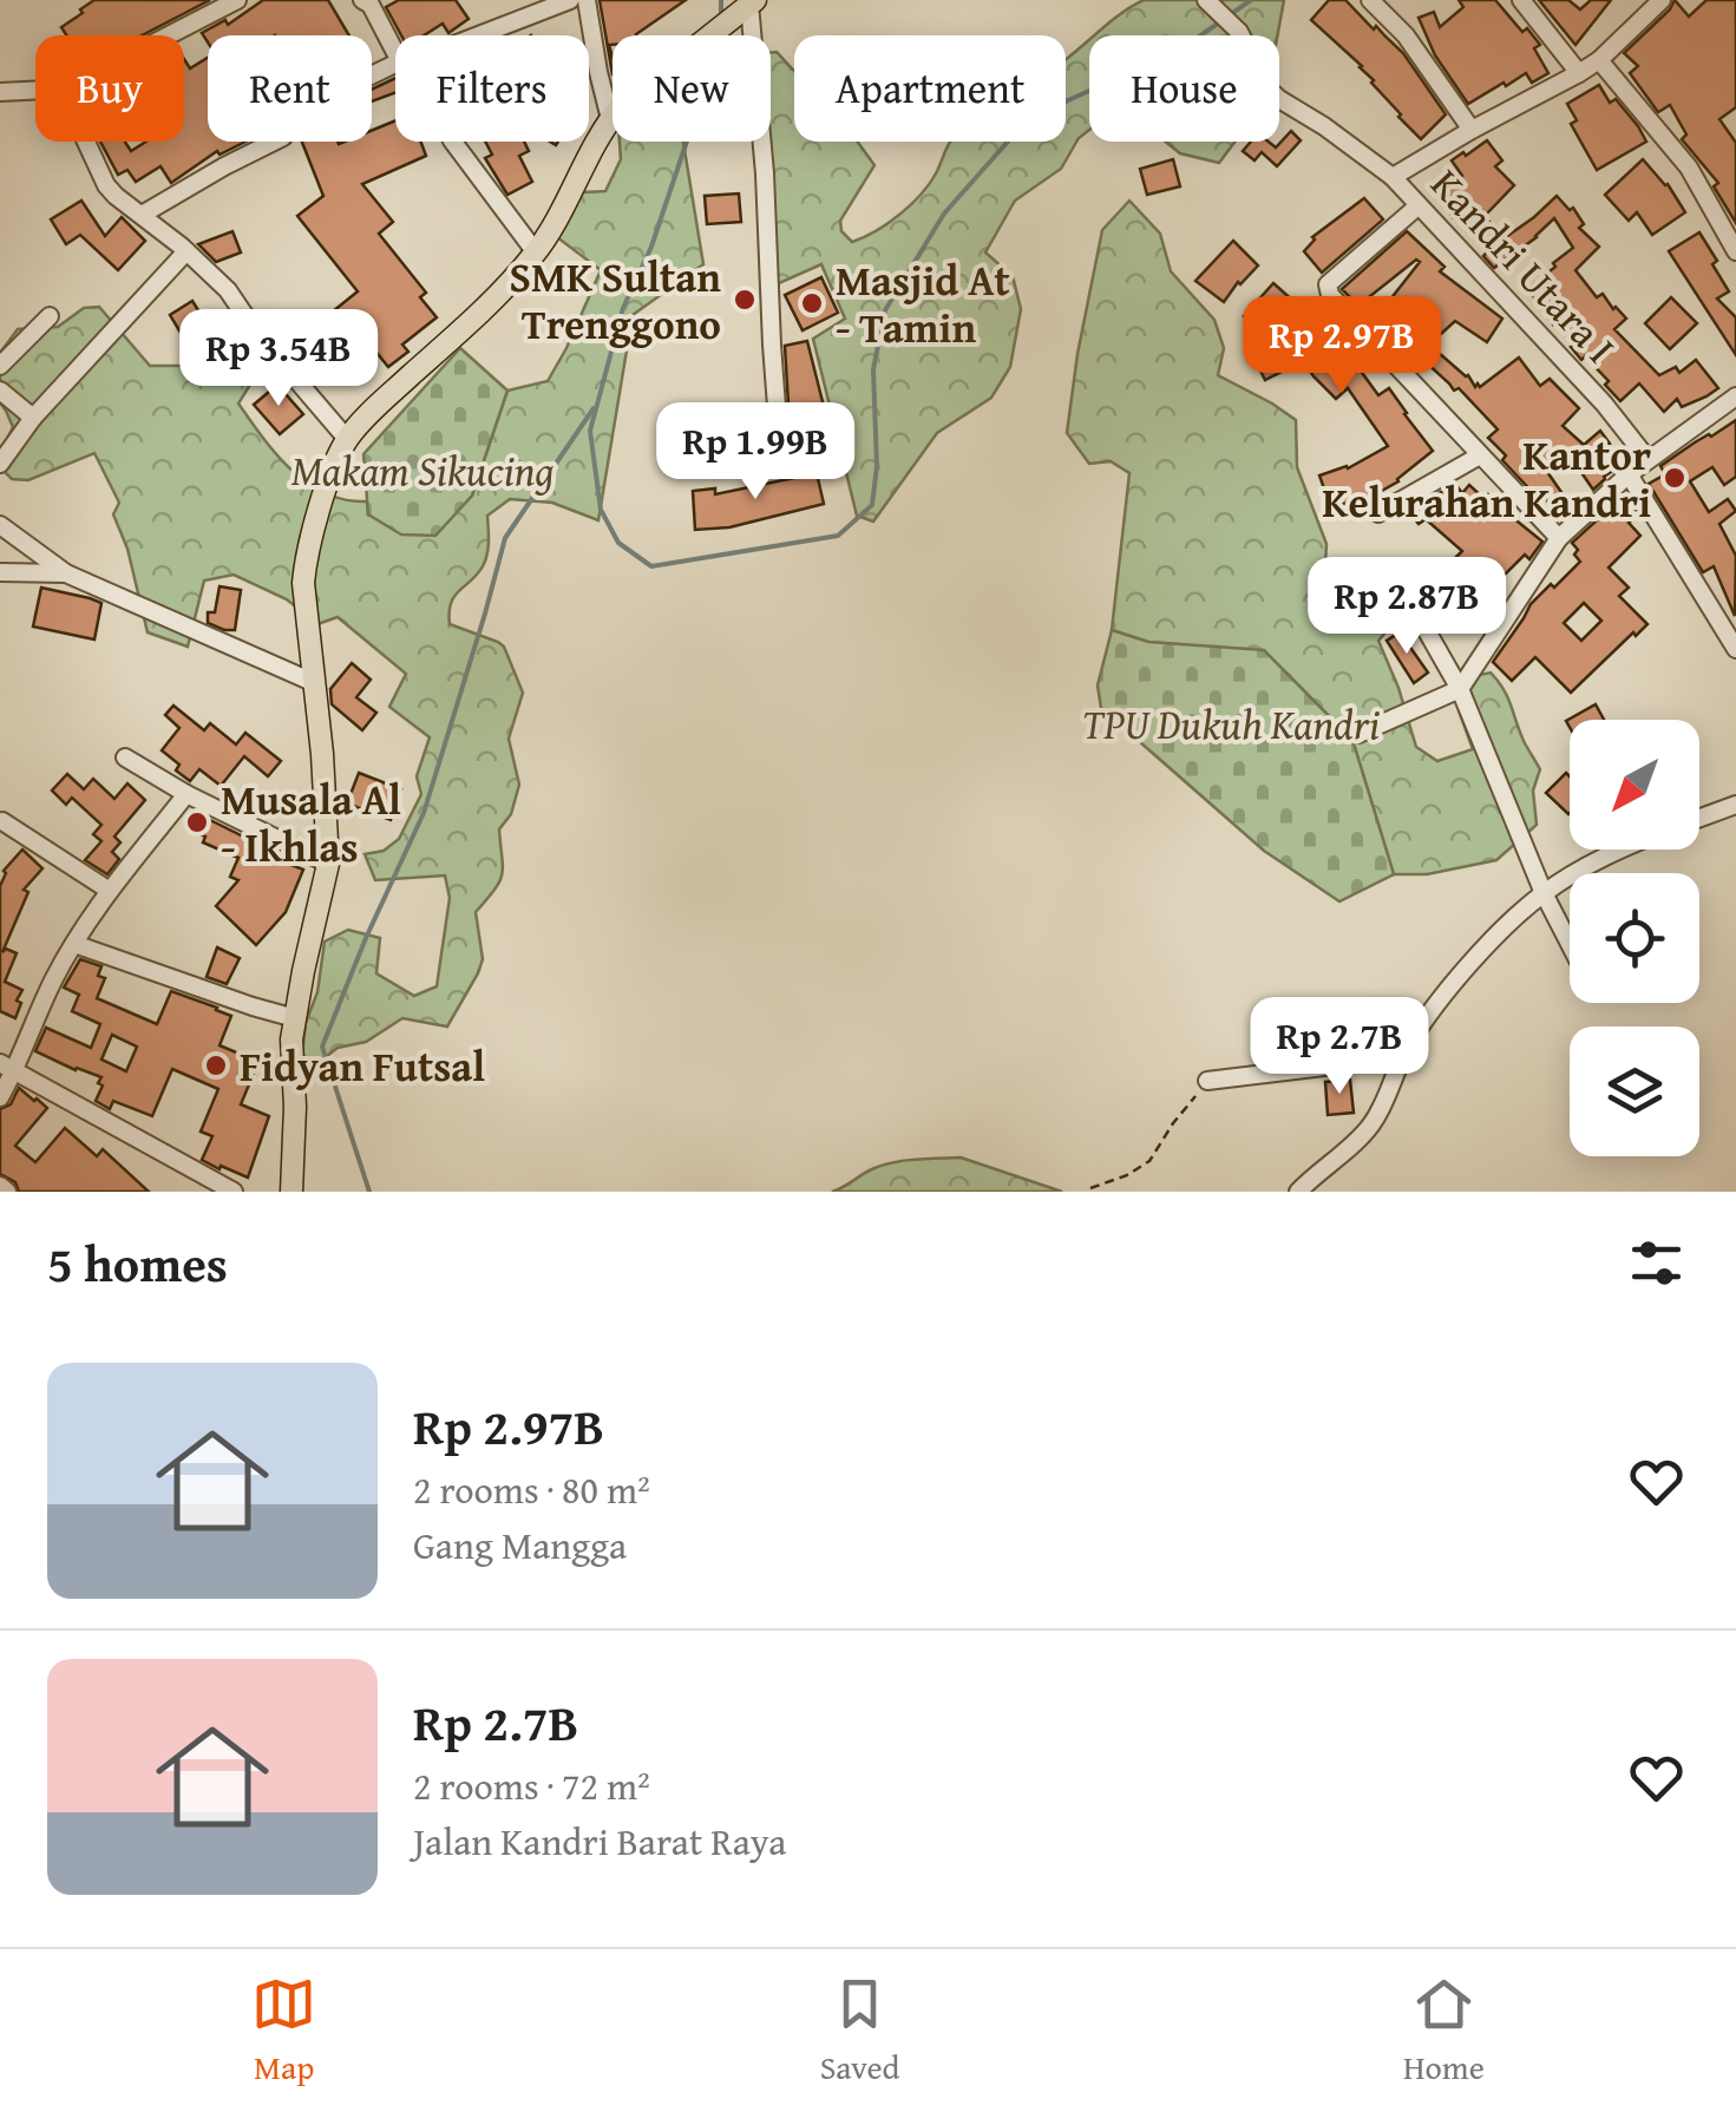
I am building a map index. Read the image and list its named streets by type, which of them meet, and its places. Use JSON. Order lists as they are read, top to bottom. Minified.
{"streets":{"street":["Kandri Utara I"]},"parks":["Makam Sikucing","TPU Dukuh Kandri"],"places":["SMK Sultan Trenggono","Masjid At - Tamin","Kantor Kelurahan Kandri","Musala Al - Ikhlas","Fidyan Futsal"],"north":"bottom left","page":{"chip":["Buy","Rent","Filters","New","Apartment","House"],"price":["Rp 2.97B","Rp 3.54B","Rp 1.99B","Rp 2.87B","Rp 2.7B"],"heading":"5 homes","list":[{"name":"Rp 2.97B","note":"2 rooms · 80 m² · Gang Mangga"},{"name":"Rp 2.7B","note":"2 rooms · 72 m² · Jalan Kandri Barat Raya"}],"tabs":["Map","Saved","Home"]}}
